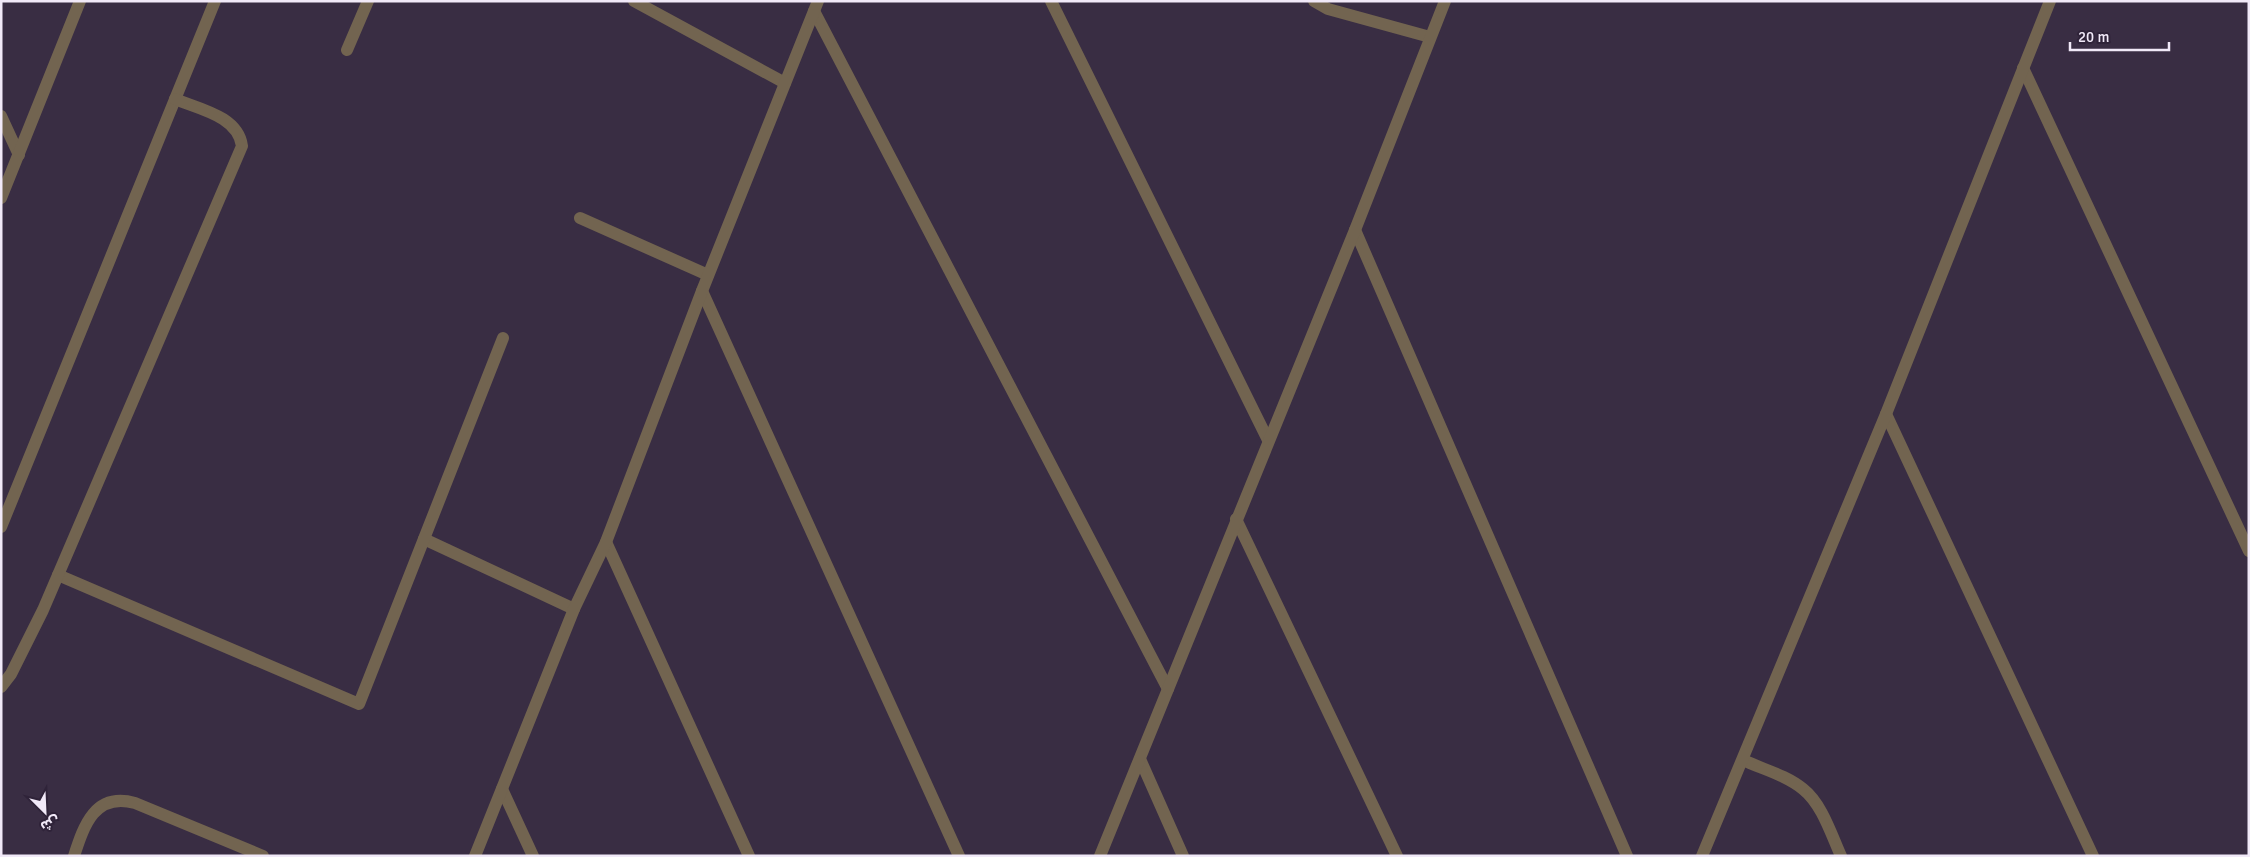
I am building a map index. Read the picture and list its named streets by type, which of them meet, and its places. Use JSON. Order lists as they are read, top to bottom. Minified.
{"scale_bar":"20 m","north":"bottom right"}
